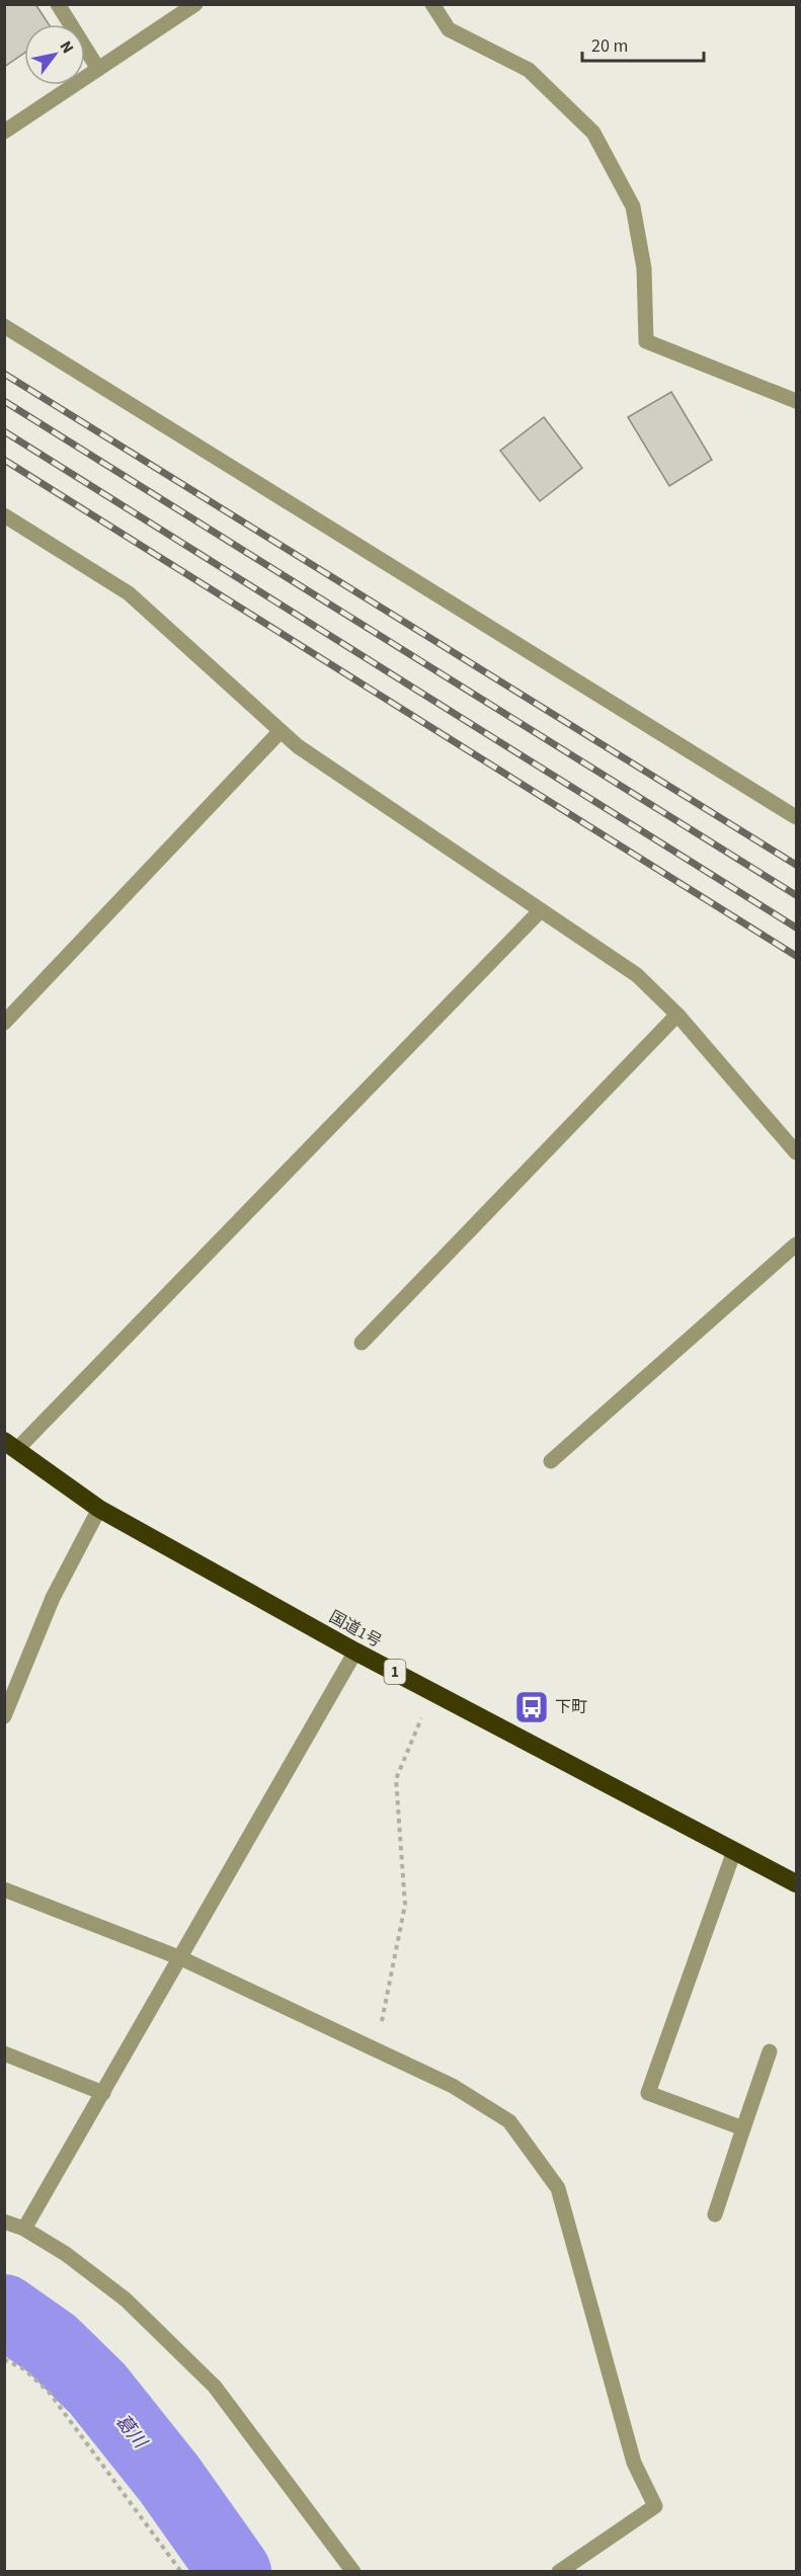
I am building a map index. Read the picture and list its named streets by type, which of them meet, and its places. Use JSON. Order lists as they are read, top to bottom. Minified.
{"streets":{"highway":["国道1号","1"]},"water":["葛川"],"places":{"bus stop":["下町"]},"scale_bar":"20 m","north":"top right"}
